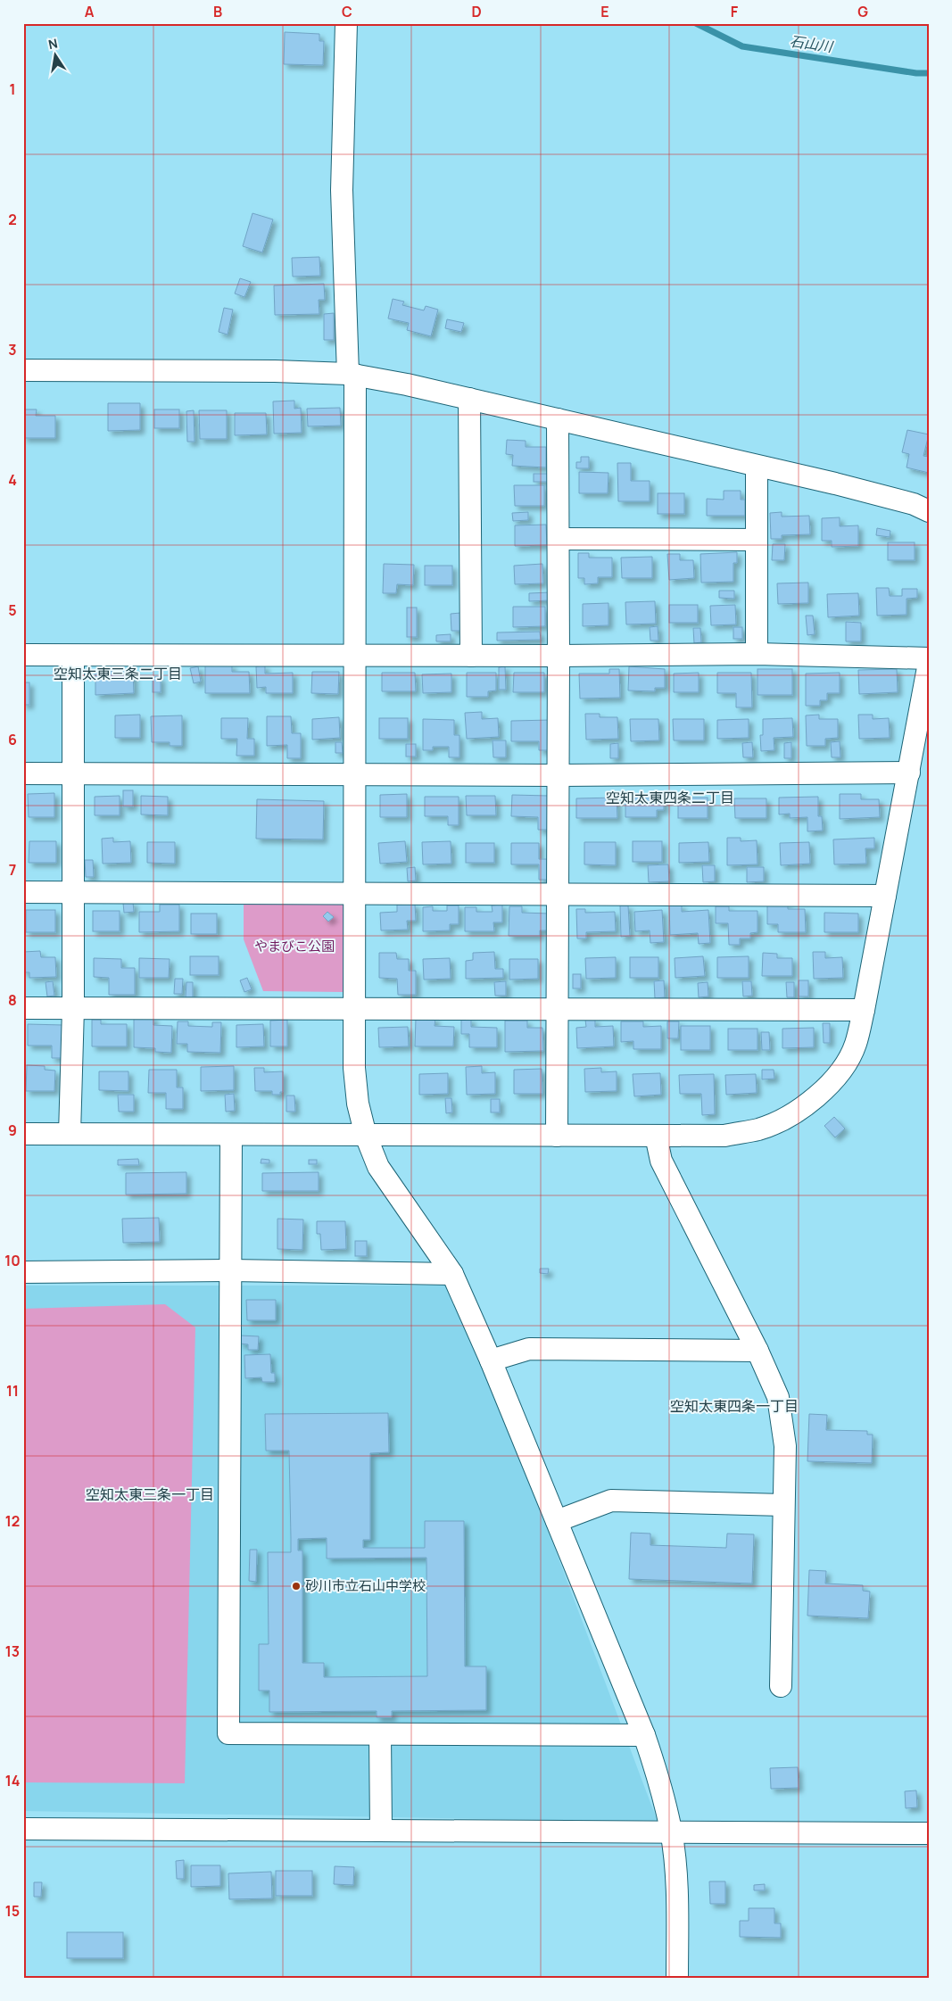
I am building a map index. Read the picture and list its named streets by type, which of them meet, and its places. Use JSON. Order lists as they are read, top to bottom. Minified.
{"districts":["空知太東三条二丁目","空知太東四条二丁目","空知太東四条一丁目","空知太東三条一丁目"],"water":["石山川"],"parks":["やまびこ公園"],"places":["砂川市立石山中学校"],"north":"top","grid":{"columns":["A","B","C","D","E","F","G"],"rows":["1","2","3","4","5","6","7","8","9","10","11","12","13","14","15"]}}
